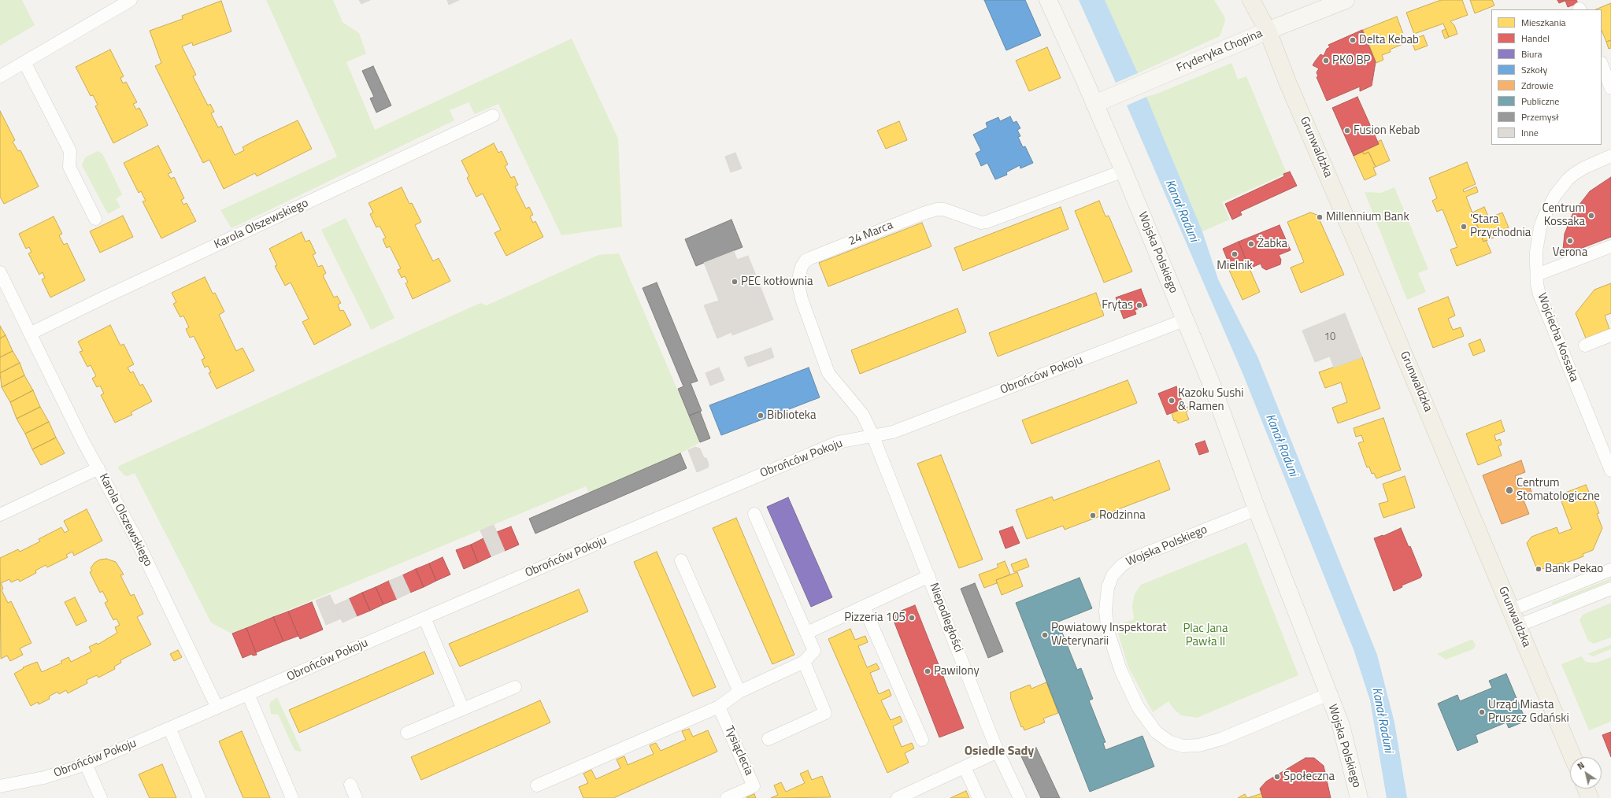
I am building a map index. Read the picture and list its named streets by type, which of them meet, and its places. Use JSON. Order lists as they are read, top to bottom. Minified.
{"streets":{"main road":["Grunwaldzka"],"street":["Fryderyka Chopina","Karola Olszewskiego","24 Marca","Wojska Polskiego","Wojciecha Kossaka","Obrońców Pokoju","Niepodległości","Tysiąclecia"]},"crossings":[["Fryderyka Chopina","Grunwaldzka"],["Fryderyka Chopina","Wojska Polskiego"],["Karola Olszewskiego","Obrońców Pokoju"],["24 Marca","Wojska Polskiego"],["24 Marca","Obrońców Pokoju"],["24 Marca","Niepodległości"],["Wojska Polskiego","Obrońców Pokoju"],["Obrońców Pokoju","Niepodległości"]],"districts":["Osiedle Sady"],"water":["Kanał Raduni"],"parks":["Plac Jana Pawła II"],"places":["Delta Kebab","PKO BP","Fusion Kebab","Centrum Kossaka","Millennium Bank","'Stara Przychodnia","Verona","Żabka","Mielnik","PEC kotłownia","Frytas","Kazoku Sushi & Ramen","Biblioteka","Centrum Stomatologiczne","Rodzinna","Bank Pekao","Pizzeria 105","Powiatowy Inspektorat Weterynarii","Pawilony","Urząd Miasta Pruszcz Gdański","Społeczna"],"house_numbers":["10"],"legend":["Mieszkania","Handel","Biura","Szkoły","Zdrowie","Publiczne","Przemysł","Inne"],"north":"top left"}
